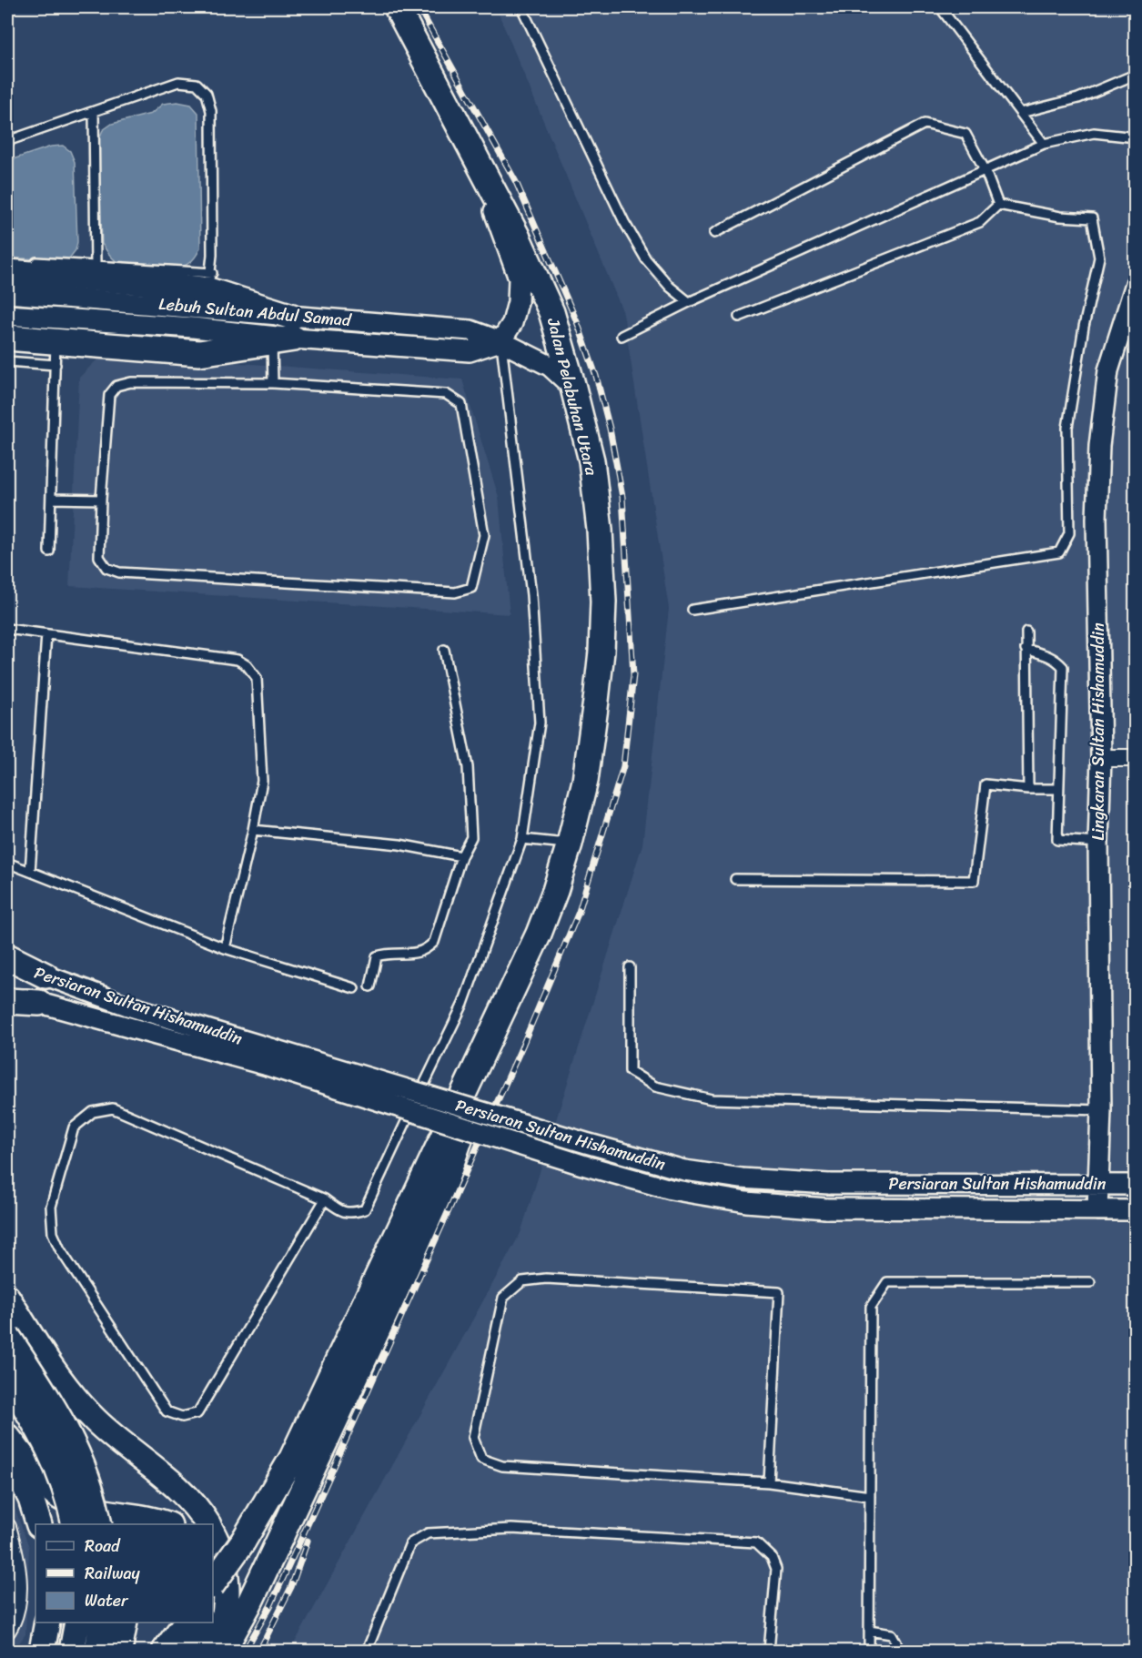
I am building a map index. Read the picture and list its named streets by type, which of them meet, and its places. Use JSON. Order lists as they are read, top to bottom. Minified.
{"streets":{"main road":["Jalan Pelabuhan Utara"],"street":["Lebuh Sultan Abdul Samad","Lingkaran Sultan Hishamuddin","Persiaran Sultan Hishamuddin"]},"crossings":[["Lingkaran Sultan Hishamuddin","Persiaran Sultan Hishamuddin"]],"legend":["Road","Railway","Water"]}
